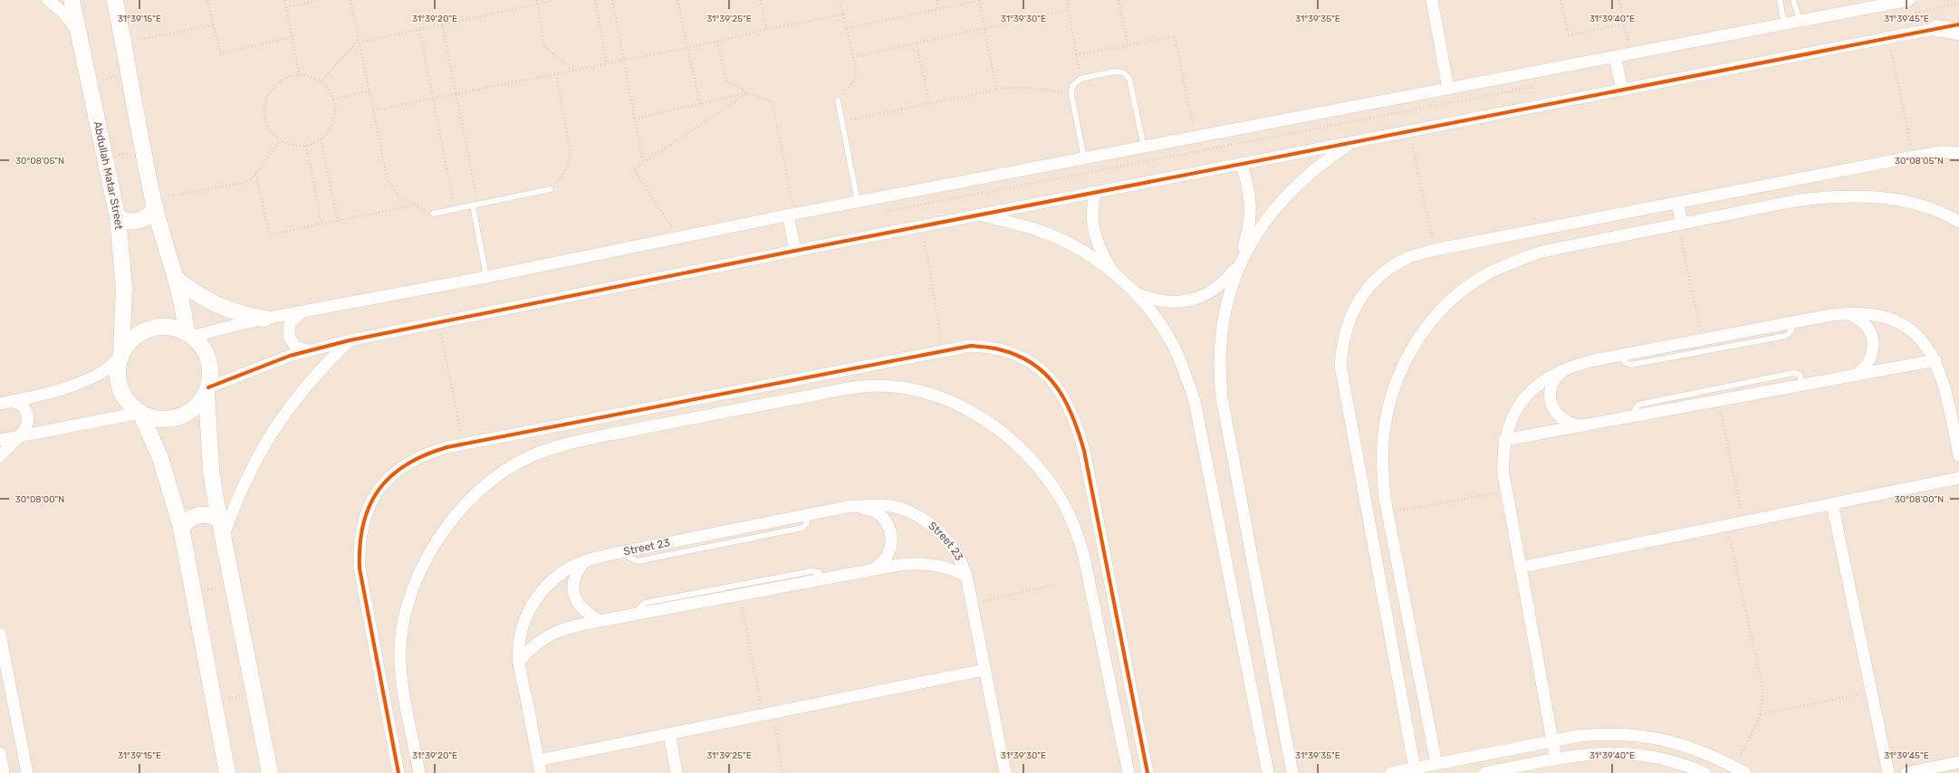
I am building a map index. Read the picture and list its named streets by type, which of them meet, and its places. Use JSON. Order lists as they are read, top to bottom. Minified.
{"streets":{"street":["Abdullah Matar Street","Street 23"]},"coordinates":["31°39'15\"E","31°39'20\"E","31°39'25\"E","31°39'30\"E","31°39'35\"E","31°39'40\"E","31°39'45\"E","30°08'05\"N","30°08'00\"N"]}
